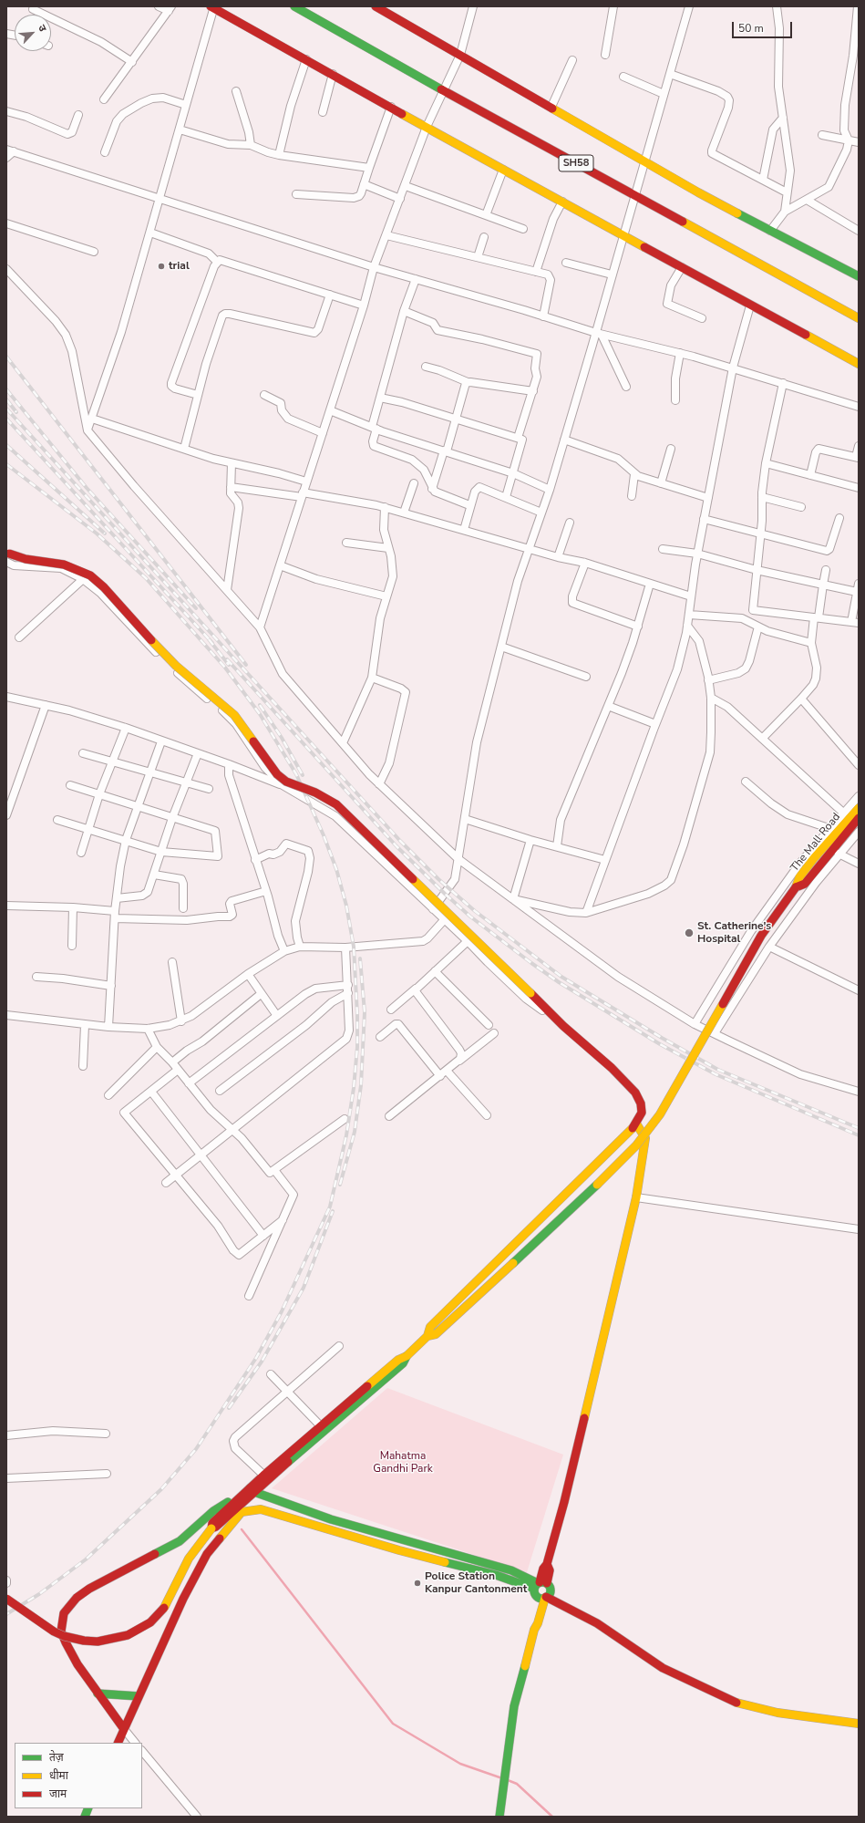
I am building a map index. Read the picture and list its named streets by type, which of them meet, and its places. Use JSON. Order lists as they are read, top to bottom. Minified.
{"streets":{"street":["SH58","The Mall Road"]},"parks":["Mahatma Gandhi Park"],"places":["trial","St. Catherine's Hospital","Police Station Kanpur Cantonment"],"legend":["तेज़","धीमा","जाम"],"scale_bar":"50 m","north":"top right"}
